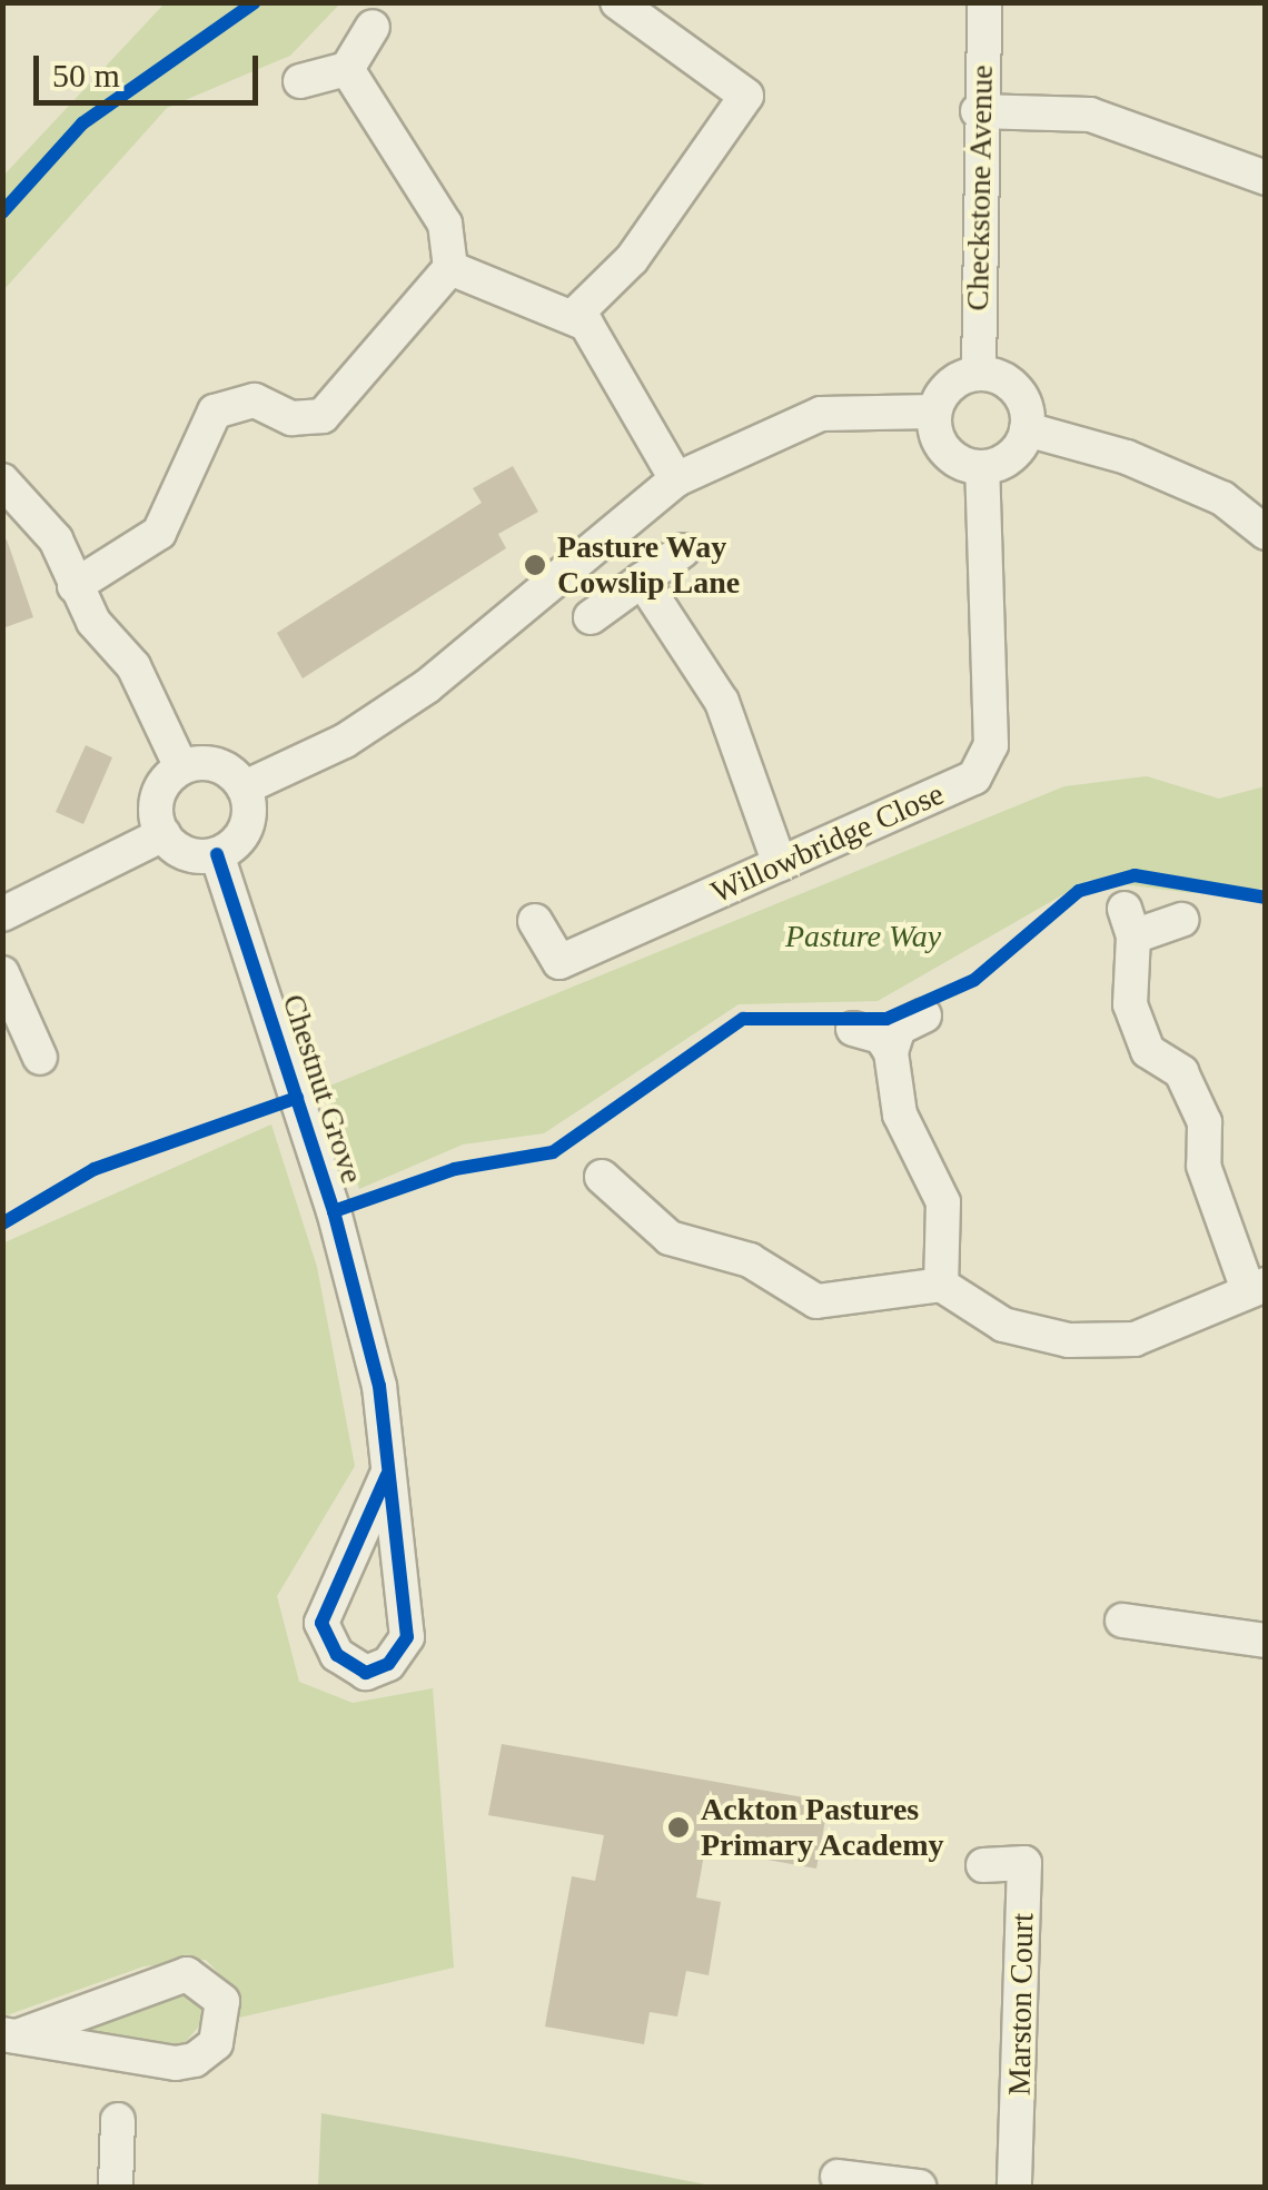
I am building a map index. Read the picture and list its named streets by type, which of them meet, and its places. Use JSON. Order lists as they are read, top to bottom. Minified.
{"streets":{"street":["Checkstone Avenue","Willowbridge Close","Chestnut Grove","Marston Court"]},"crossings":[["Checkstone Avenue","Willowbridge Close"]],"parks":["Pasture Way"],"places":["Pasture Way Cowslip Lane","Ackton Pastures Primary Academy"],"scale_bar":"50 m"}
